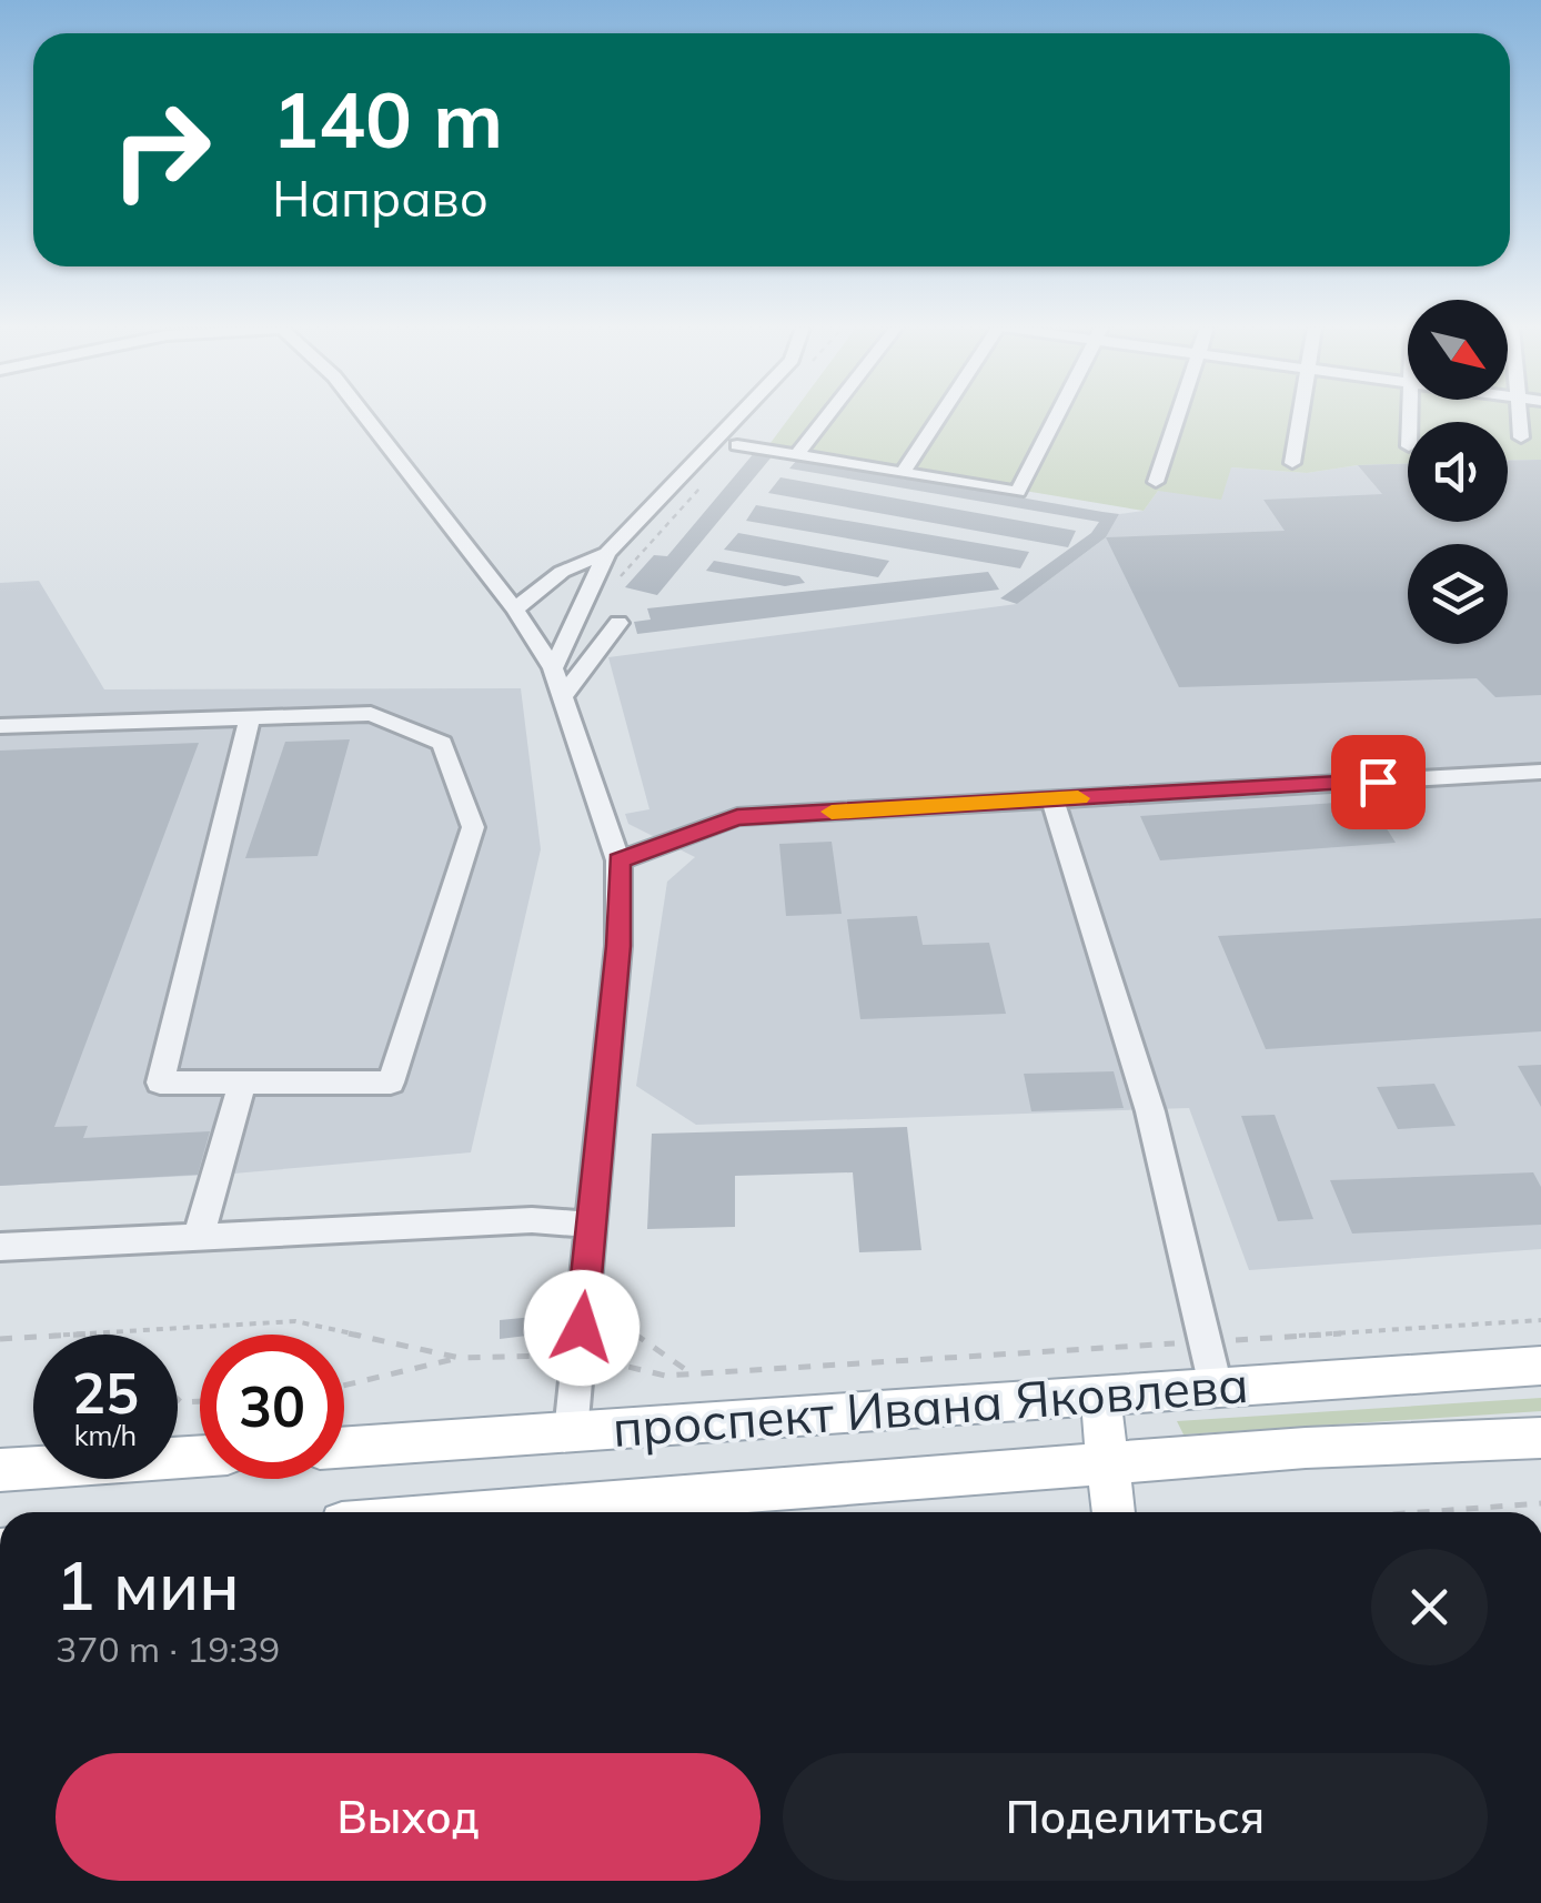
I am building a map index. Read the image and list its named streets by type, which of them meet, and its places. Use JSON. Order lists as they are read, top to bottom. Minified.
{"streets":{"main road":["проспект Ивана Яковлева"]},"north":"bottom right","page":{"turn":["140 m","Направо"],"speed":"25 km/h","limit":"30","heading":["1 мин","370 m · 19:39"],"buttons":["Выход","Поделиться"]}}
